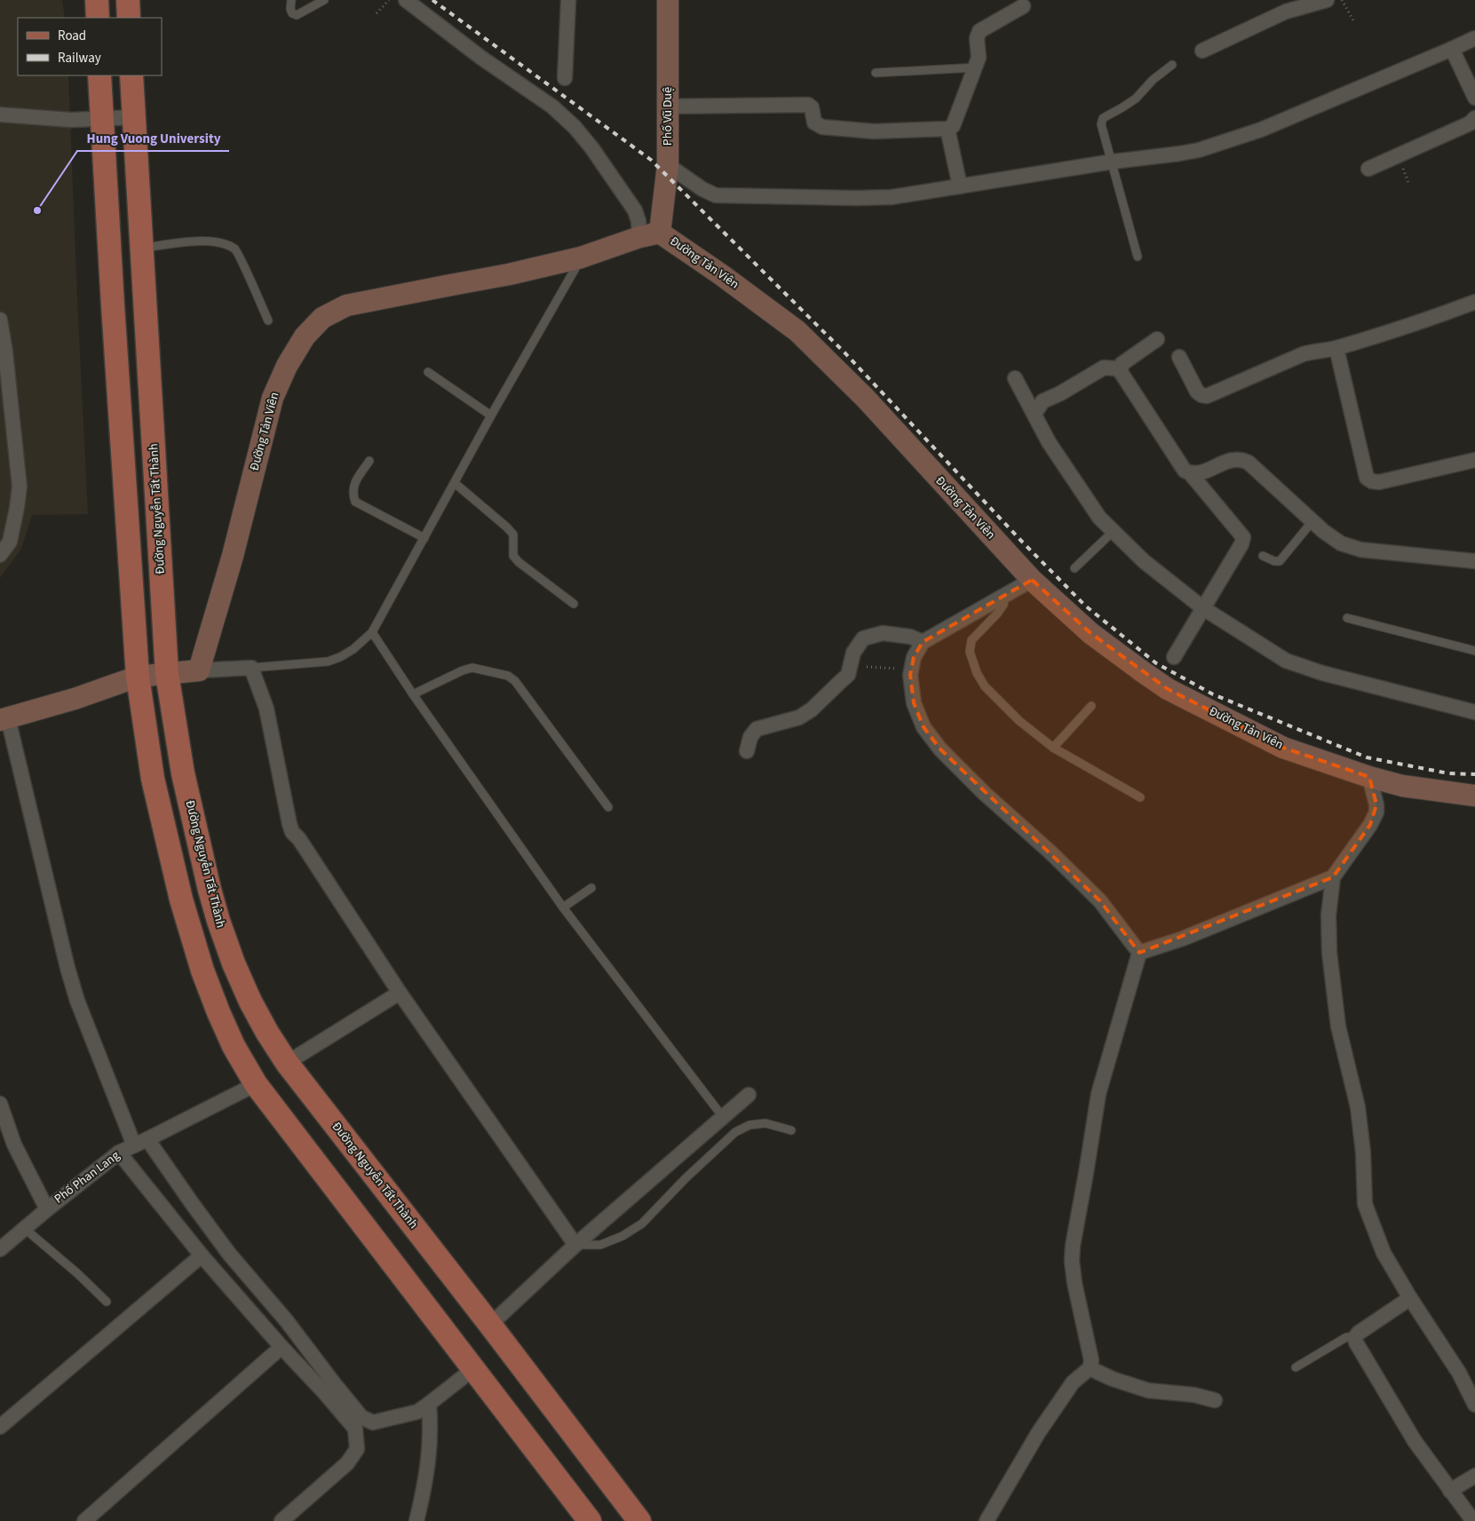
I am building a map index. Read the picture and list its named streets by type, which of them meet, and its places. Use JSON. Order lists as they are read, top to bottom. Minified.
{"streets":{"main road":["Đường Nguyễn Tất Thành"],"street":["Phố Vũ Duệ","Đường Tản Viên","Phố Phan Lang"]},"crossings":[["Phố Vũ Duệ","Đường Tản Viên"]],"places":["Hung Vuong University"],"legend":["Road","Railway"]}
